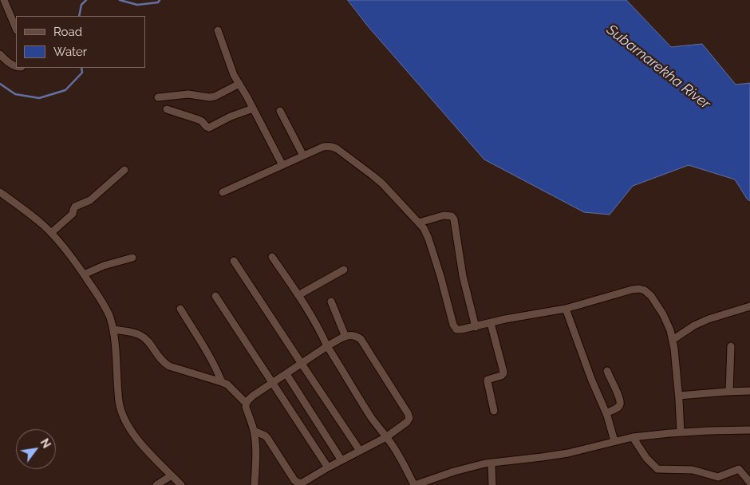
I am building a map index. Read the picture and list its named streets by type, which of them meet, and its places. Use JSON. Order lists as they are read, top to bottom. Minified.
{"water":["Subarnarekha River"],"legend":["Road","Water"],"north":"top right"}
